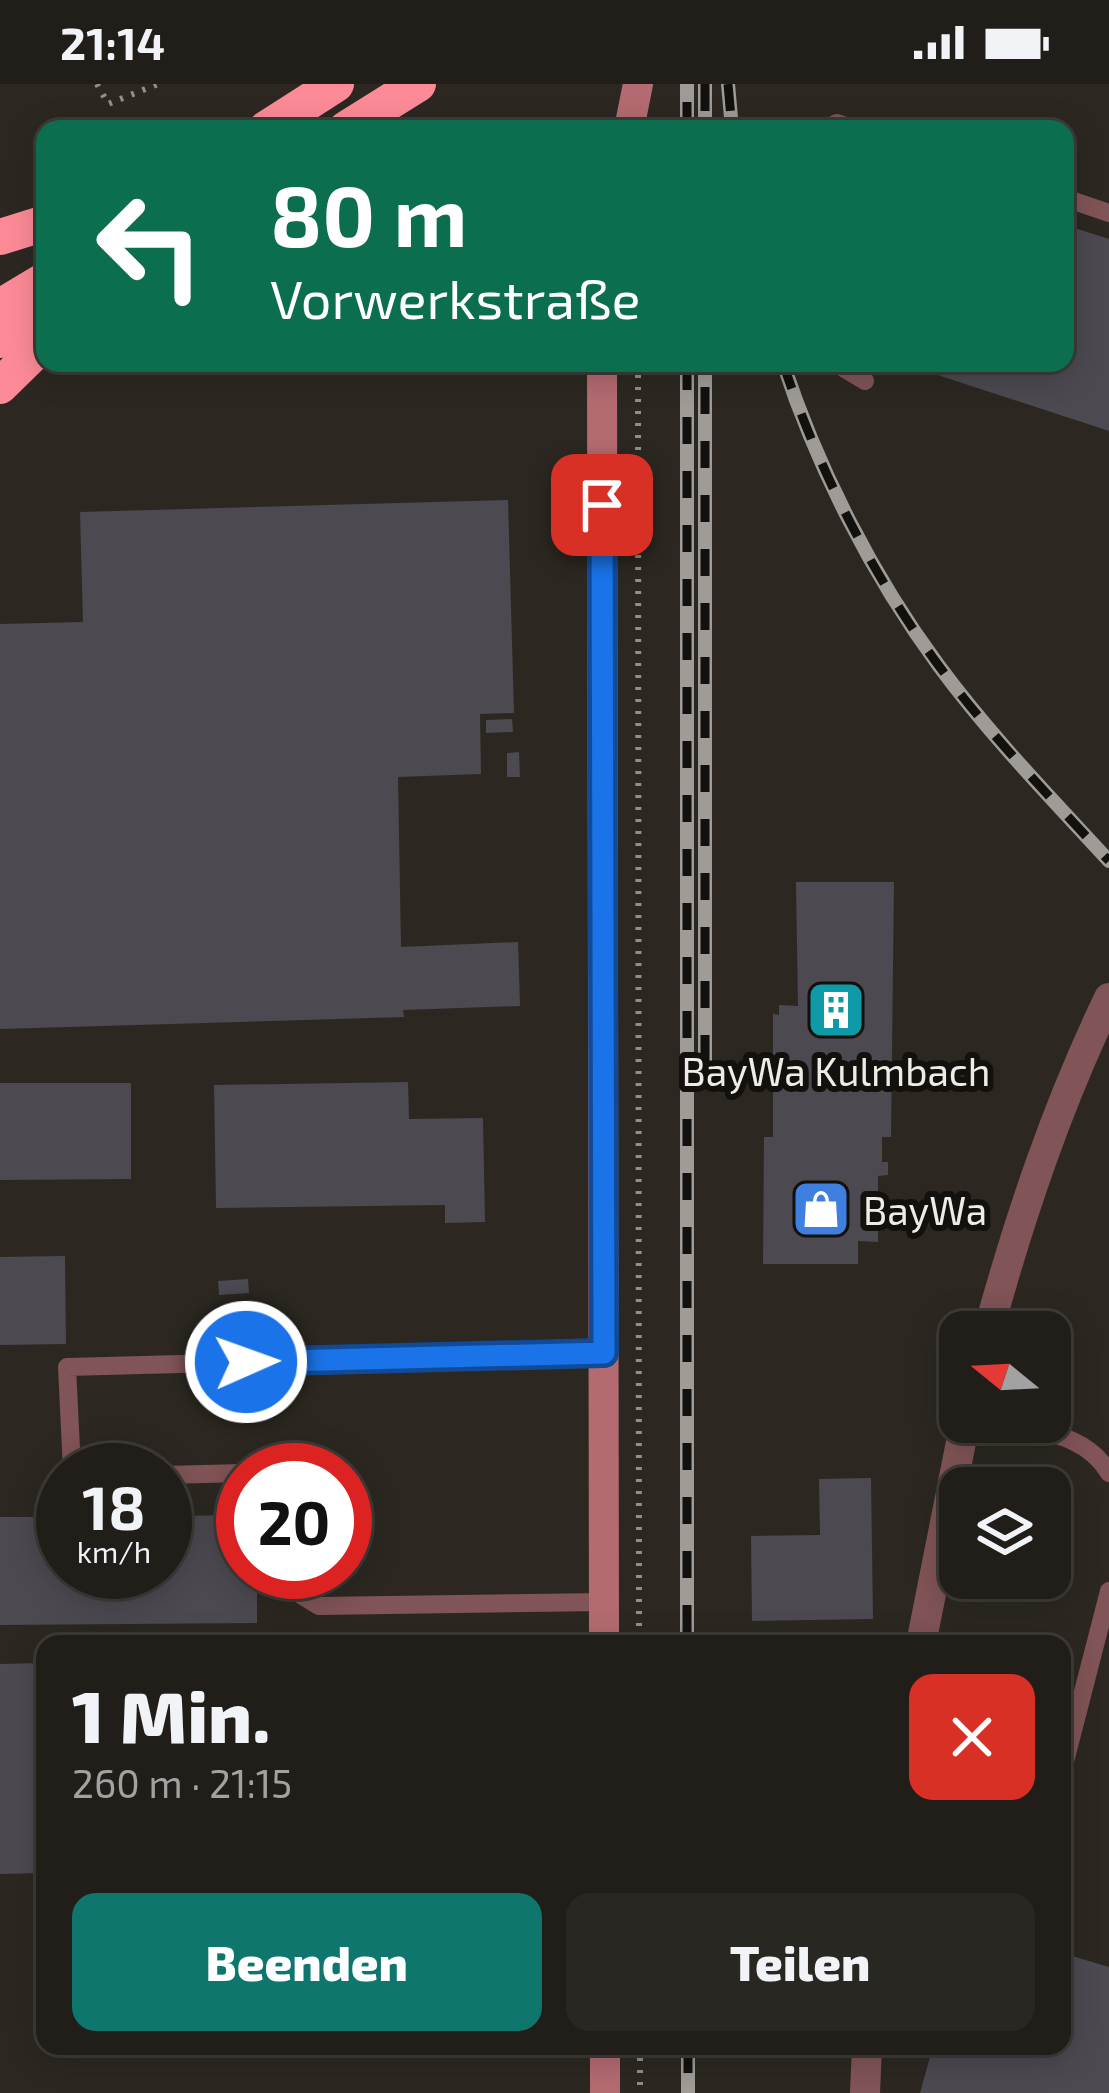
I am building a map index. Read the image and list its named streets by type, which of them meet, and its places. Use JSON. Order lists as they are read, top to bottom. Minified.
{"places":{"building":["BayWa Kulmbach"],"shop":["BayWa"]},"north":"left","page":{"status":"21:14","turn":["80 m","Vorwerkstraße"],"speed":"18 km/h","limit":"20","heading":["1 Min.","260 m · 21:15"],"buttons":["Beenden","Teilen"]}}
